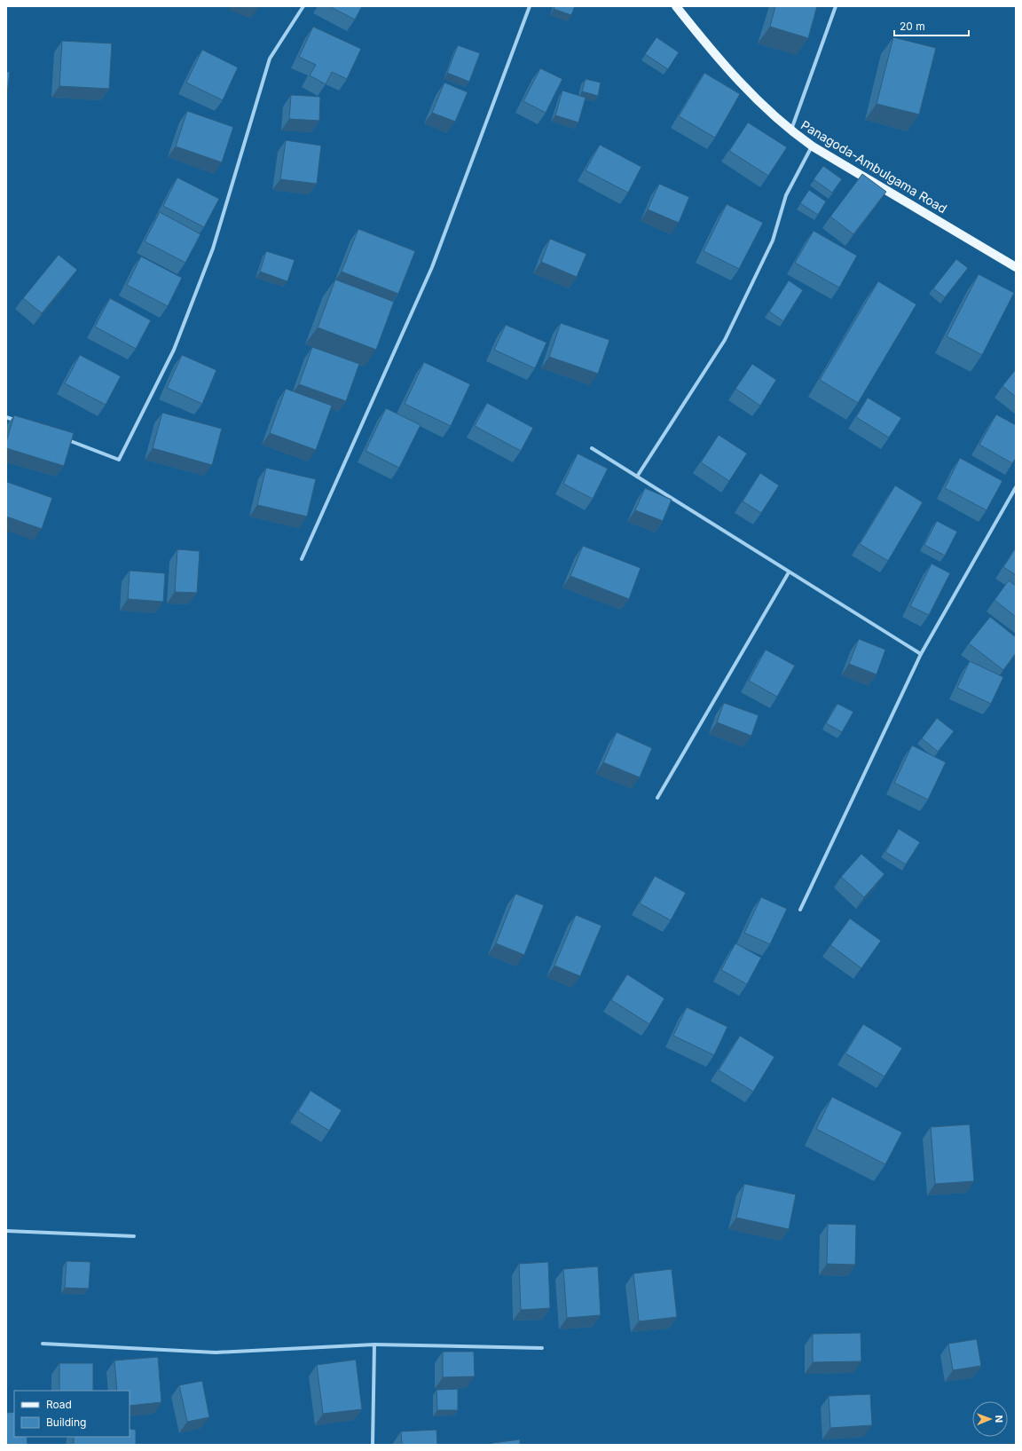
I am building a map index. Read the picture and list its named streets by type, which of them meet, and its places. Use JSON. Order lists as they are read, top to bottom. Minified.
{"streets":{"main road":["Panagoda-Ambulgama Road"]},"legend":["Road","Building"],"scale_bar":"20 m","north":"right"}
